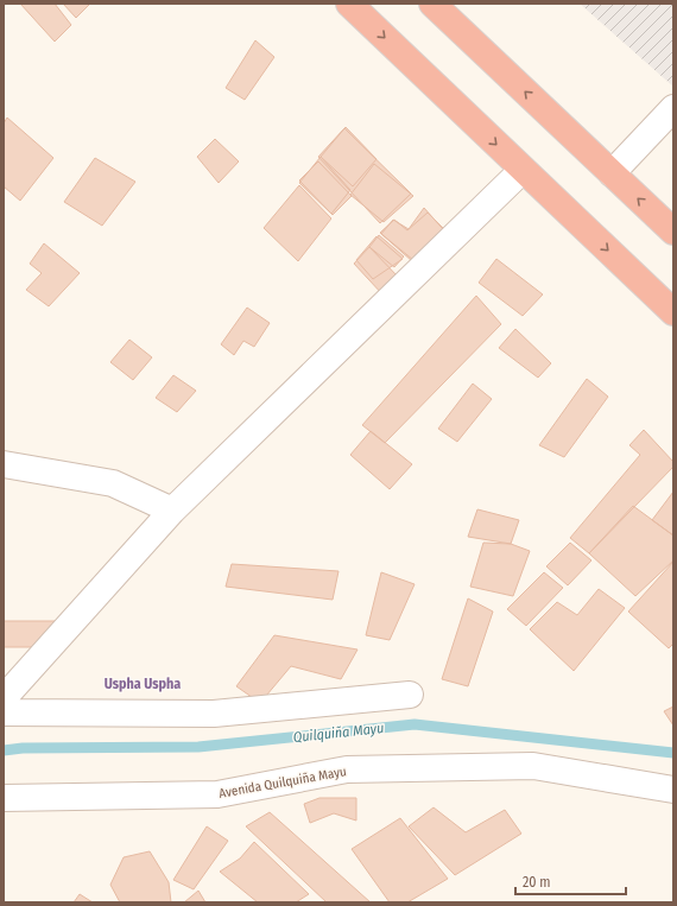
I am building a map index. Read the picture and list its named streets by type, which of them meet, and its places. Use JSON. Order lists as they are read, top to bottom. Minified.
{"streets":{"street":["Avenida Quilquiña Mayu"]},"districts":["Uspha Uspha"],"water":["Quilquiña Mayu"],"scale_bar":"20 m"}
